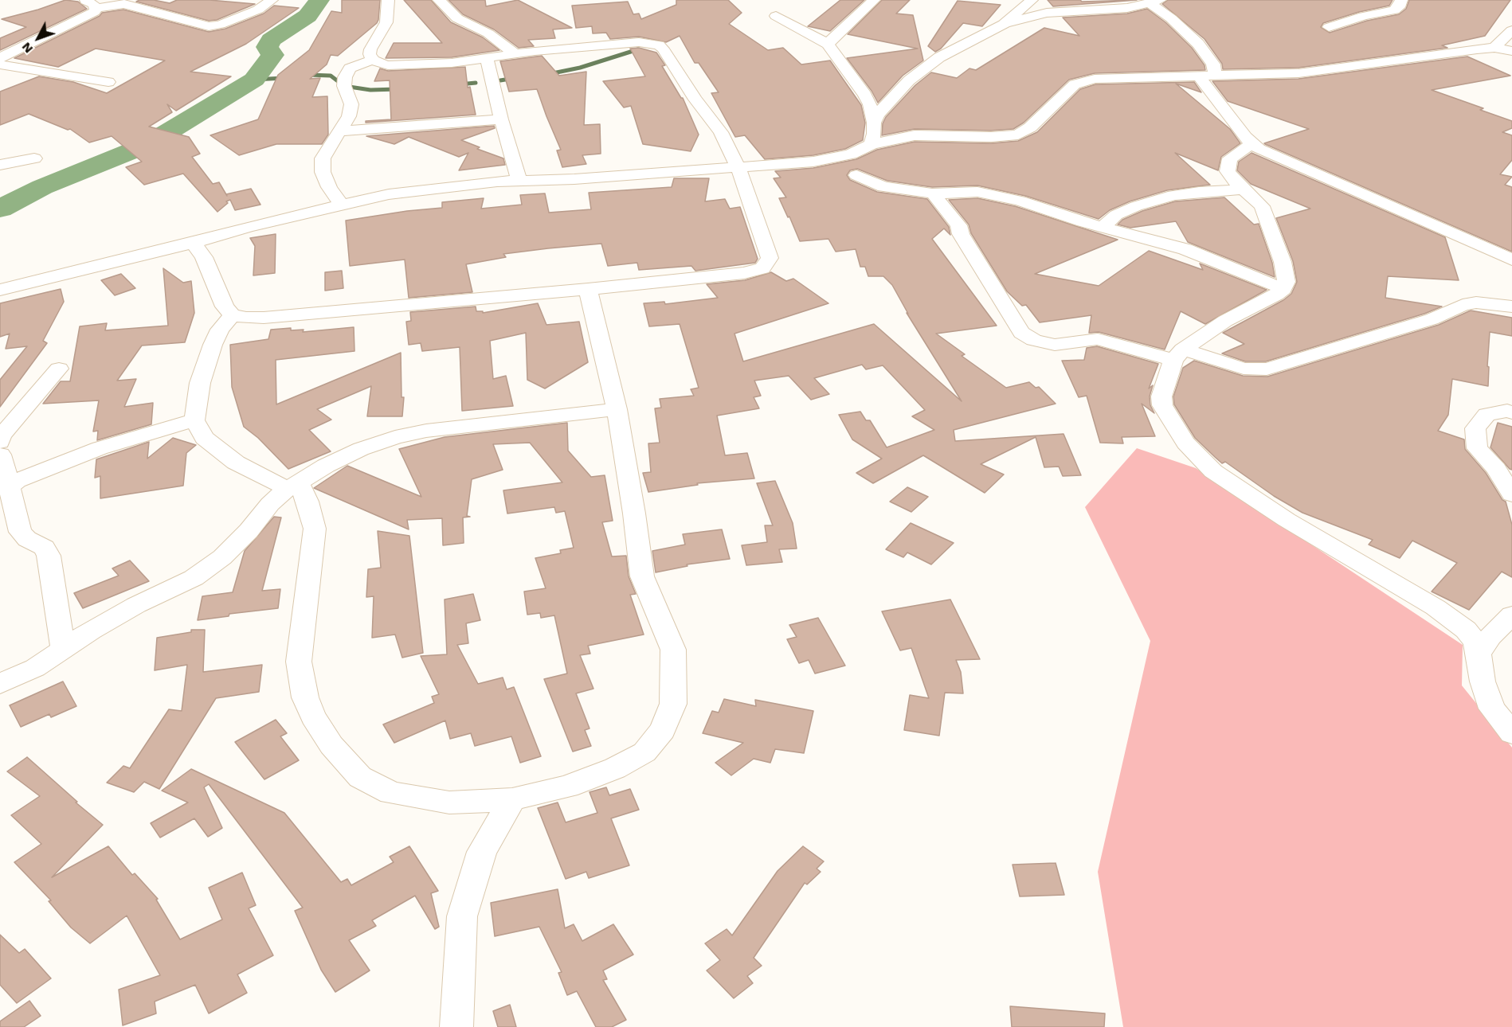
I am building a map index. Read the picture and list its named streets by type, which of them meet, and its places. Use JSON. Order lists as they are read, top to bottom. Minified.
{"north":"bottom left"}
